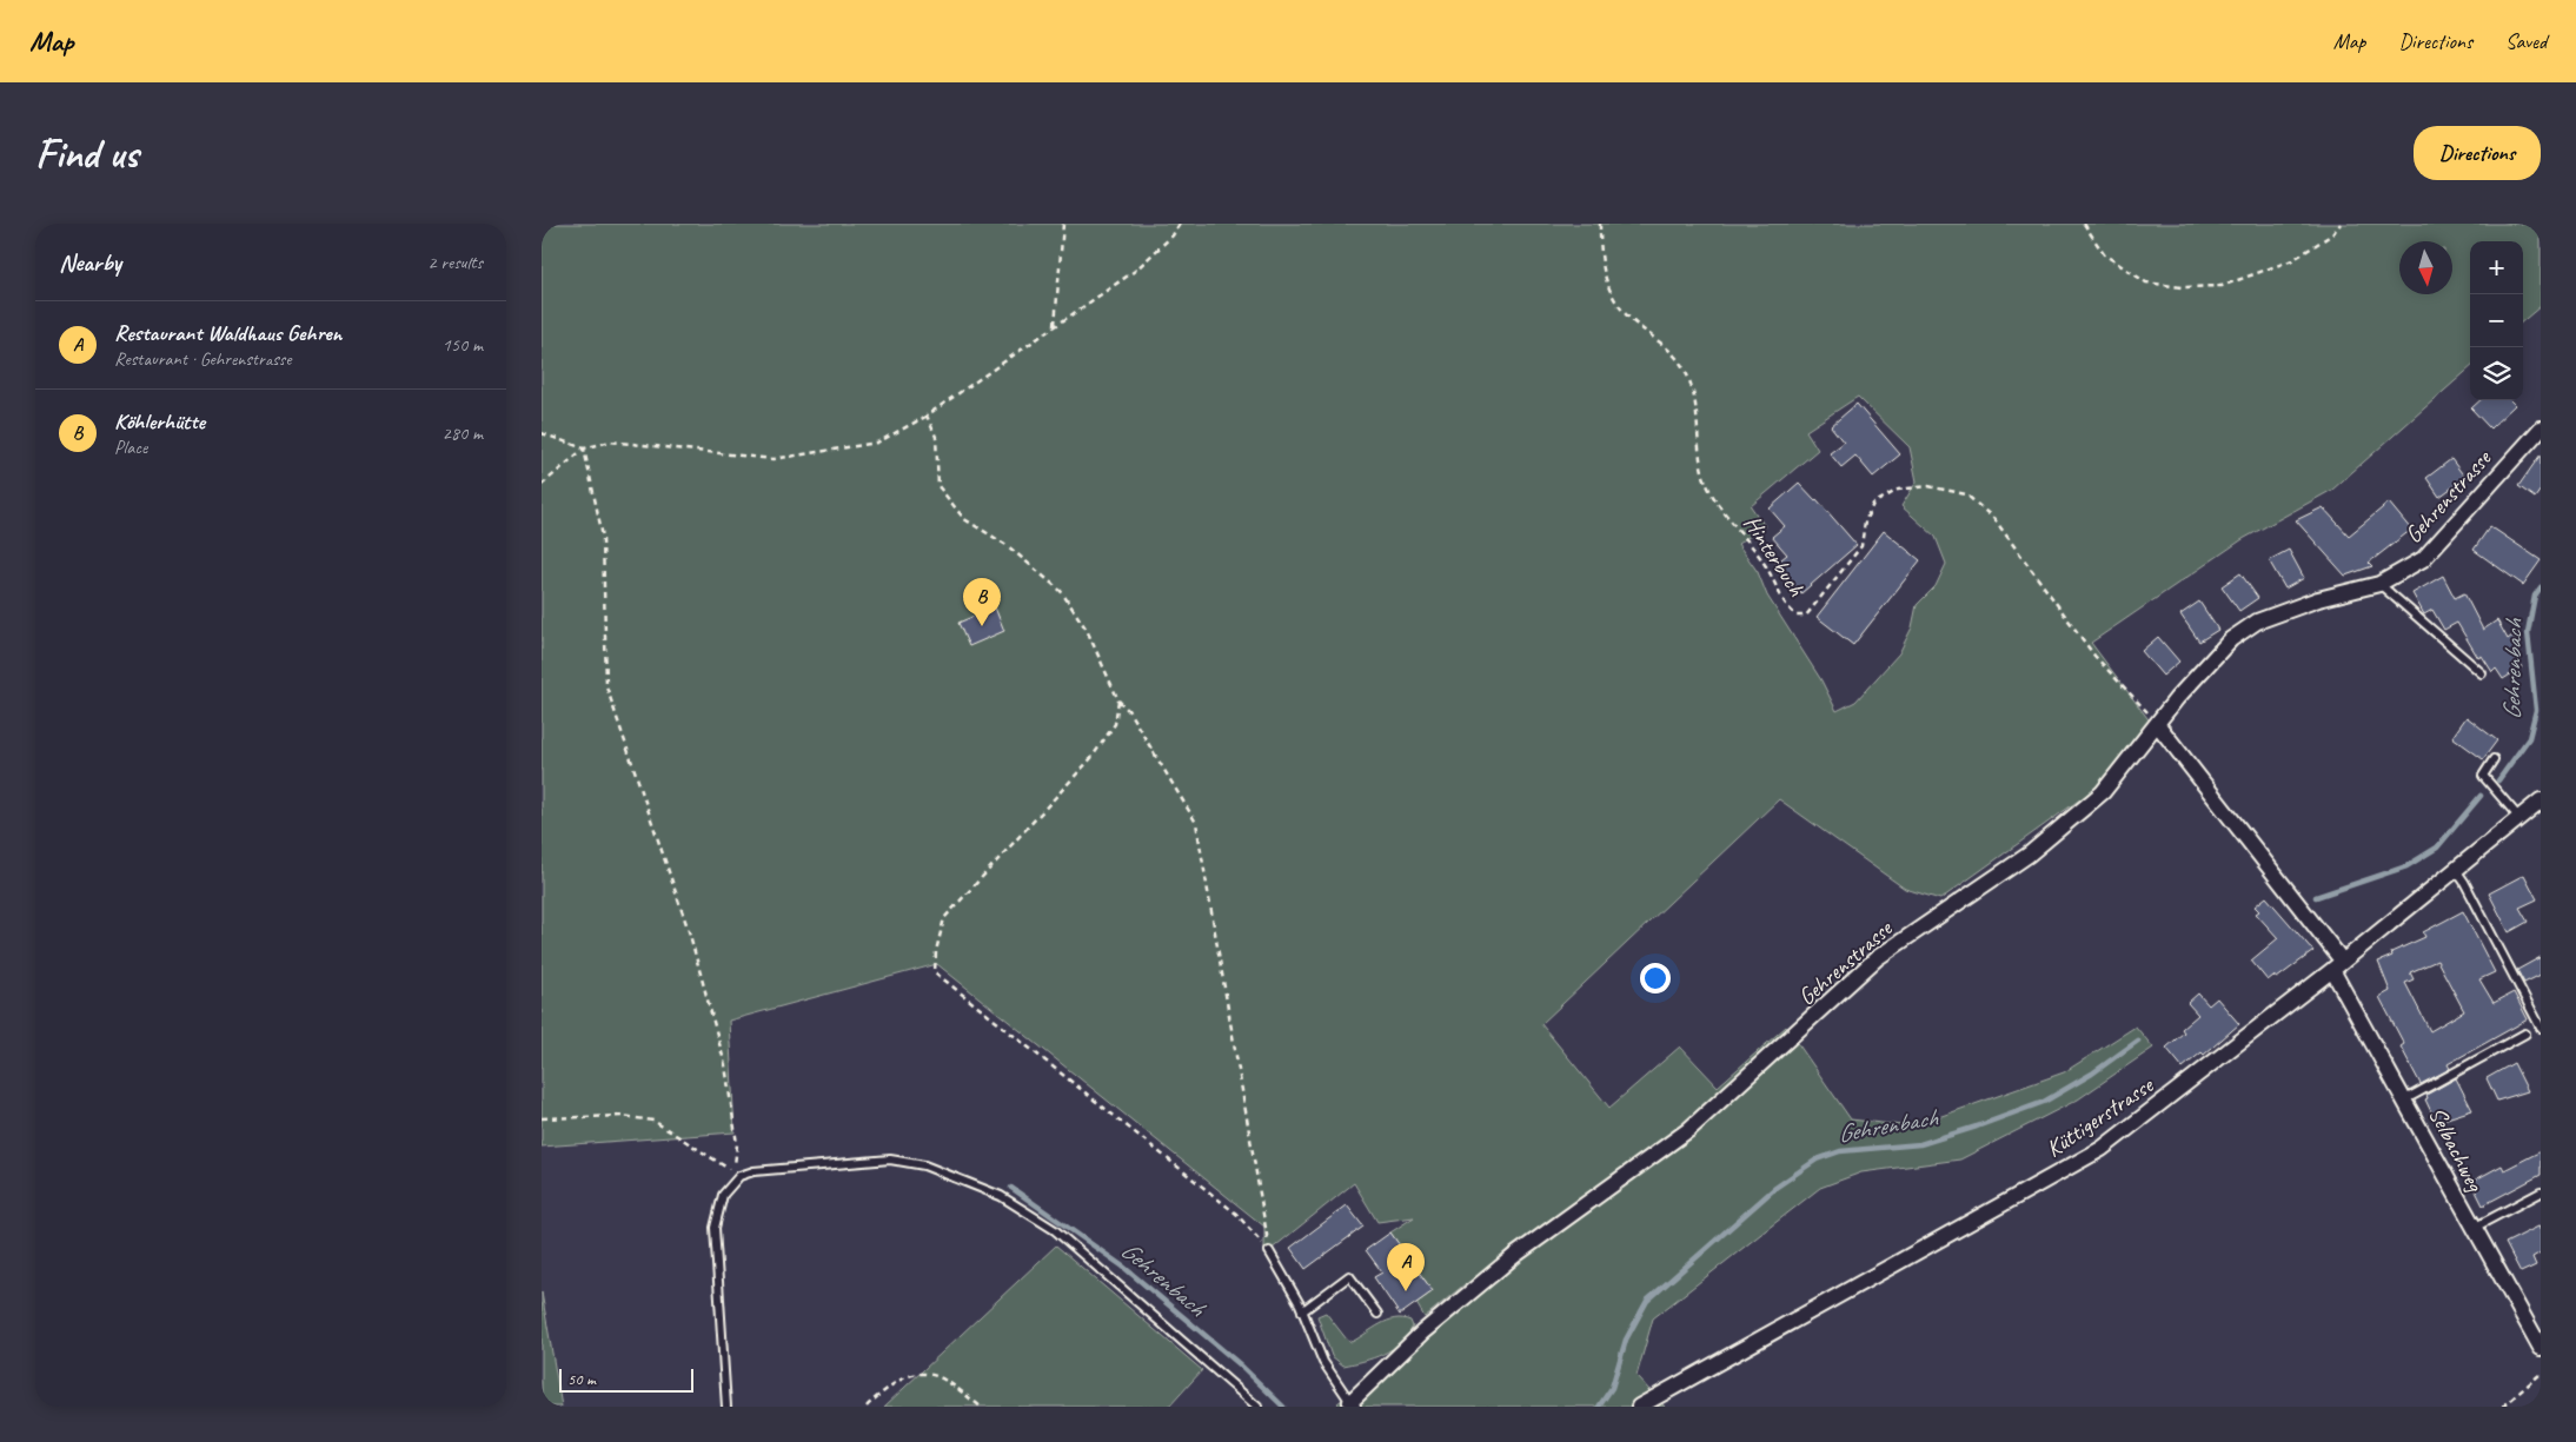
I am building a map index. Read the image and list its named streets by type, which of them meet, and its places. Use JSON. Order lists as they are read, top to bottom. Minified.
{"streets":{"street":["Gehrenstrasse","Küttigerstrasse","Selbachweg"],"path":["Hinterbuch"]},"crossings":[["Gehrenstrasse","Hinterbuch"],["Gehrenstrasse","Selbachweg"],["Hinterbuch","Selbachweg"],["Küttigerstrasse","Selbachweg"]],"water":["Gehrenbach"],"scale_bar":"50 m","north":"bottom","page":{"header":"Map","nav":["Map","Directions","Saved"],"buttons":"Directions","title":"Find us","heading":["Nearby","2 results"],"map_buttons":["+","−"],"list":[{"mark":"A","name":"Restaurant Waldhaus Gehren","note":"Restaurant · Gehrenstrasse","value":"150 m"},{"mark":"B","name":"Köhlerhütte","note":"Place","value":"280 m"}],"pins":["B","A"],"scale":"50 m"}}
